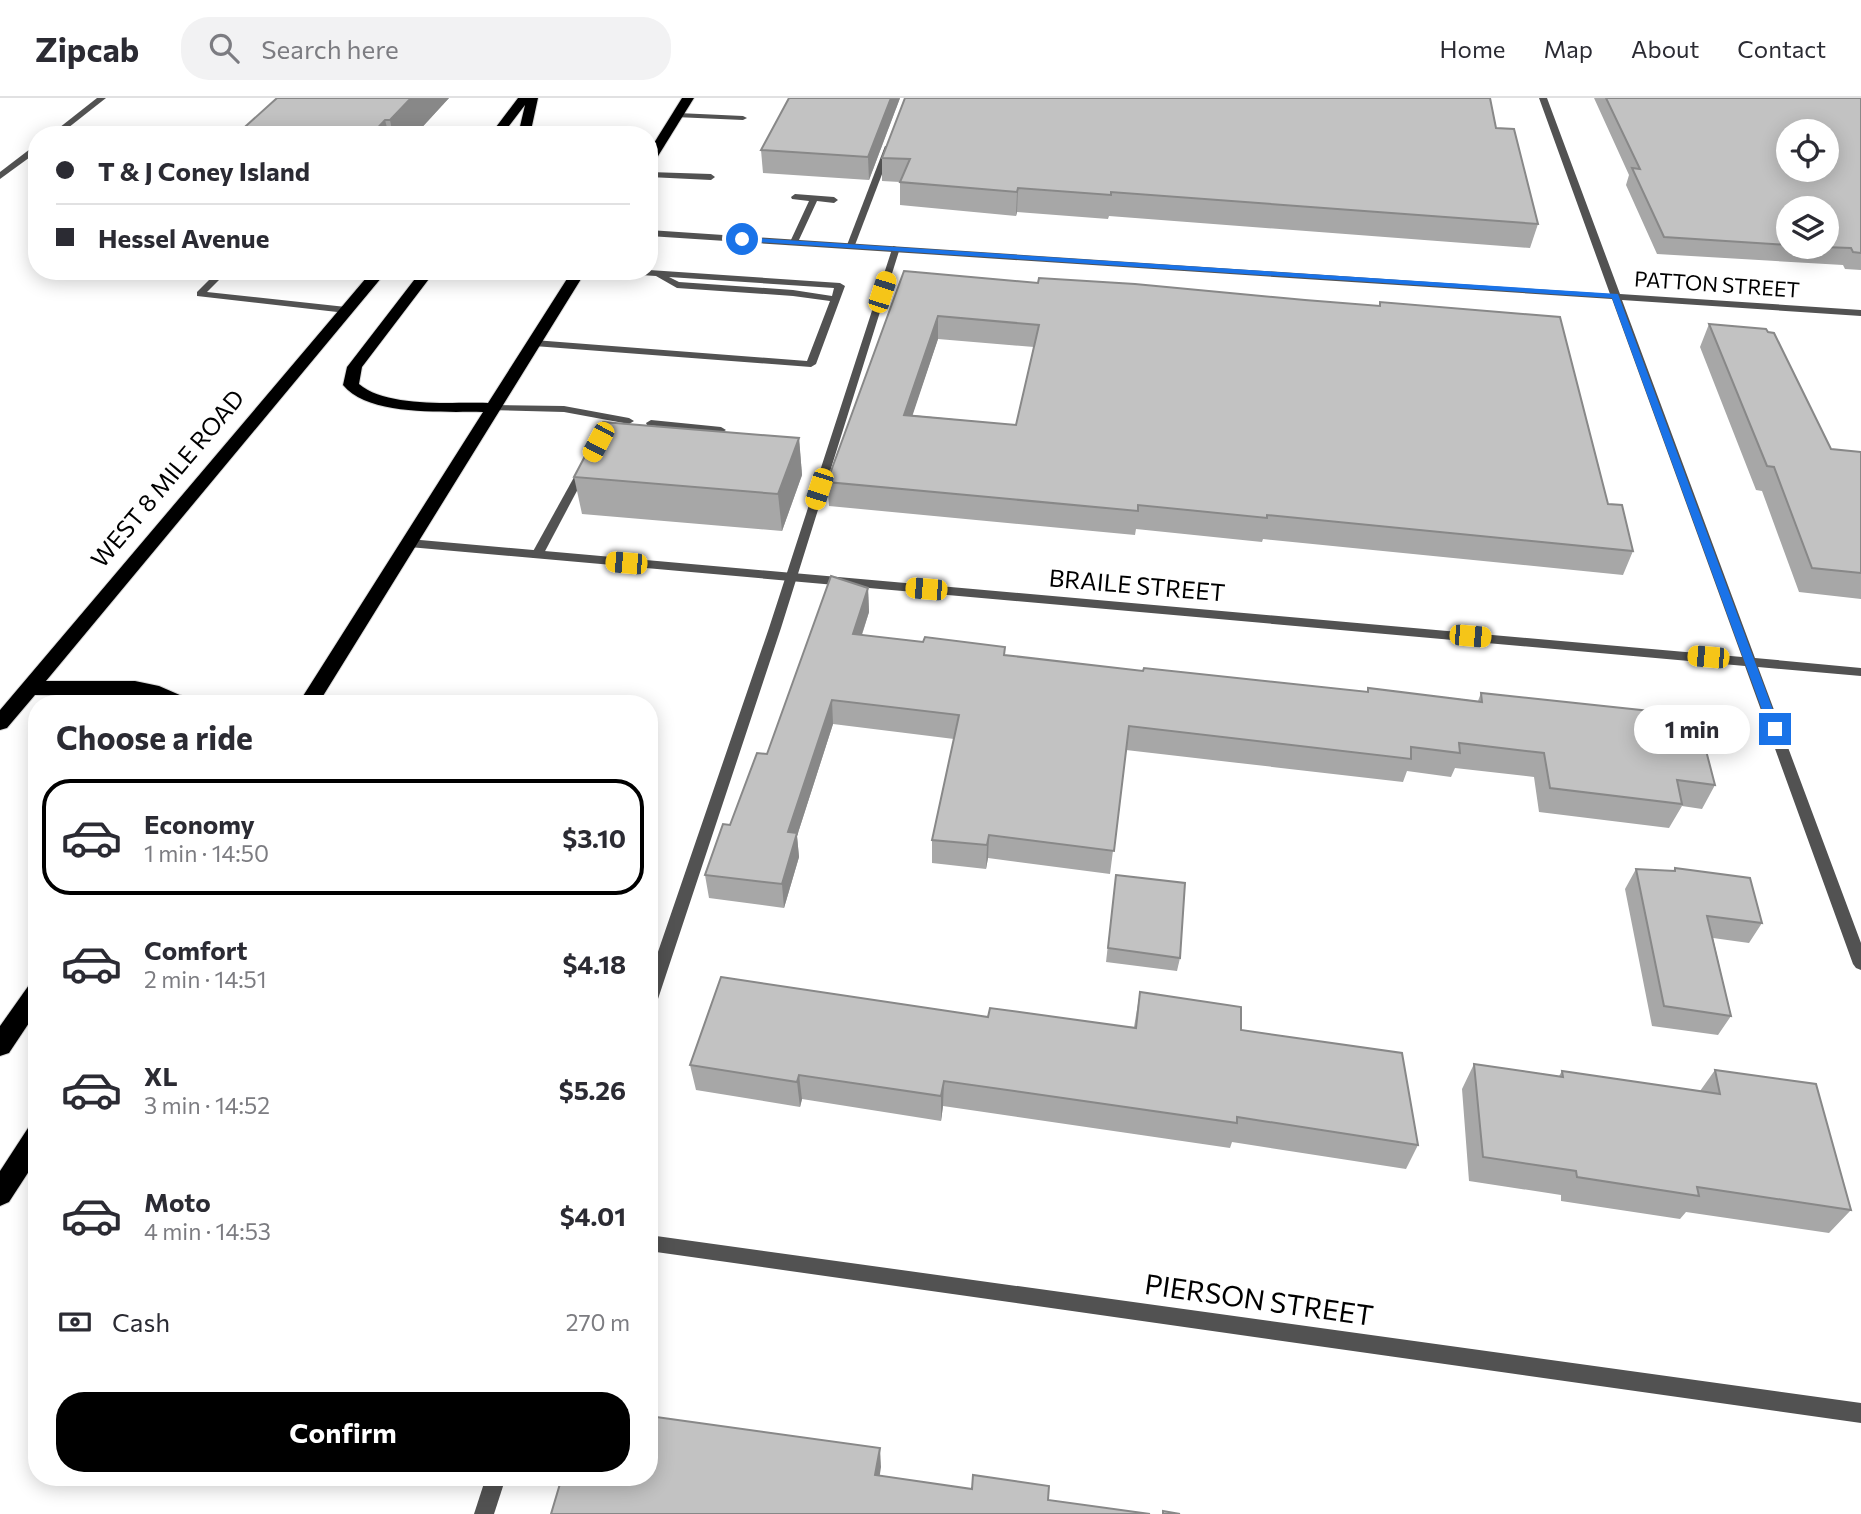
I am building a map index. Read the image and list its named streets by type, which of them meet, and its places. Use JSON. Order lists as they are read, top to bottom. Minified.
{"streets":{"highway":["WEST 8 MILE ROAD"],"street":["PATTON STREET","BRAILE STREET","PIERSON STREET"]},"page":{"header":"Zipcab","search":"Search here","nav":["Home","Map","About","Contact"],"banner":["T & J Coney Island","Hessel Avenue"],"heading":"Choose a ride","bubble":"1 min","list":[{"name":"Economy","note":"1 min · 14:50","value":"$3.10"},{"name":"Comfort","note":"2 min · 14:51","value":"$4.18"},{"name":"XL","note":"3 min · 14:52","value":"$5.26"},{"name":"Moto","note":"4 min · 14:53","value":"$4.01"}],"pay":["Cash","270 m"],"buttons":"Confirm"}}
